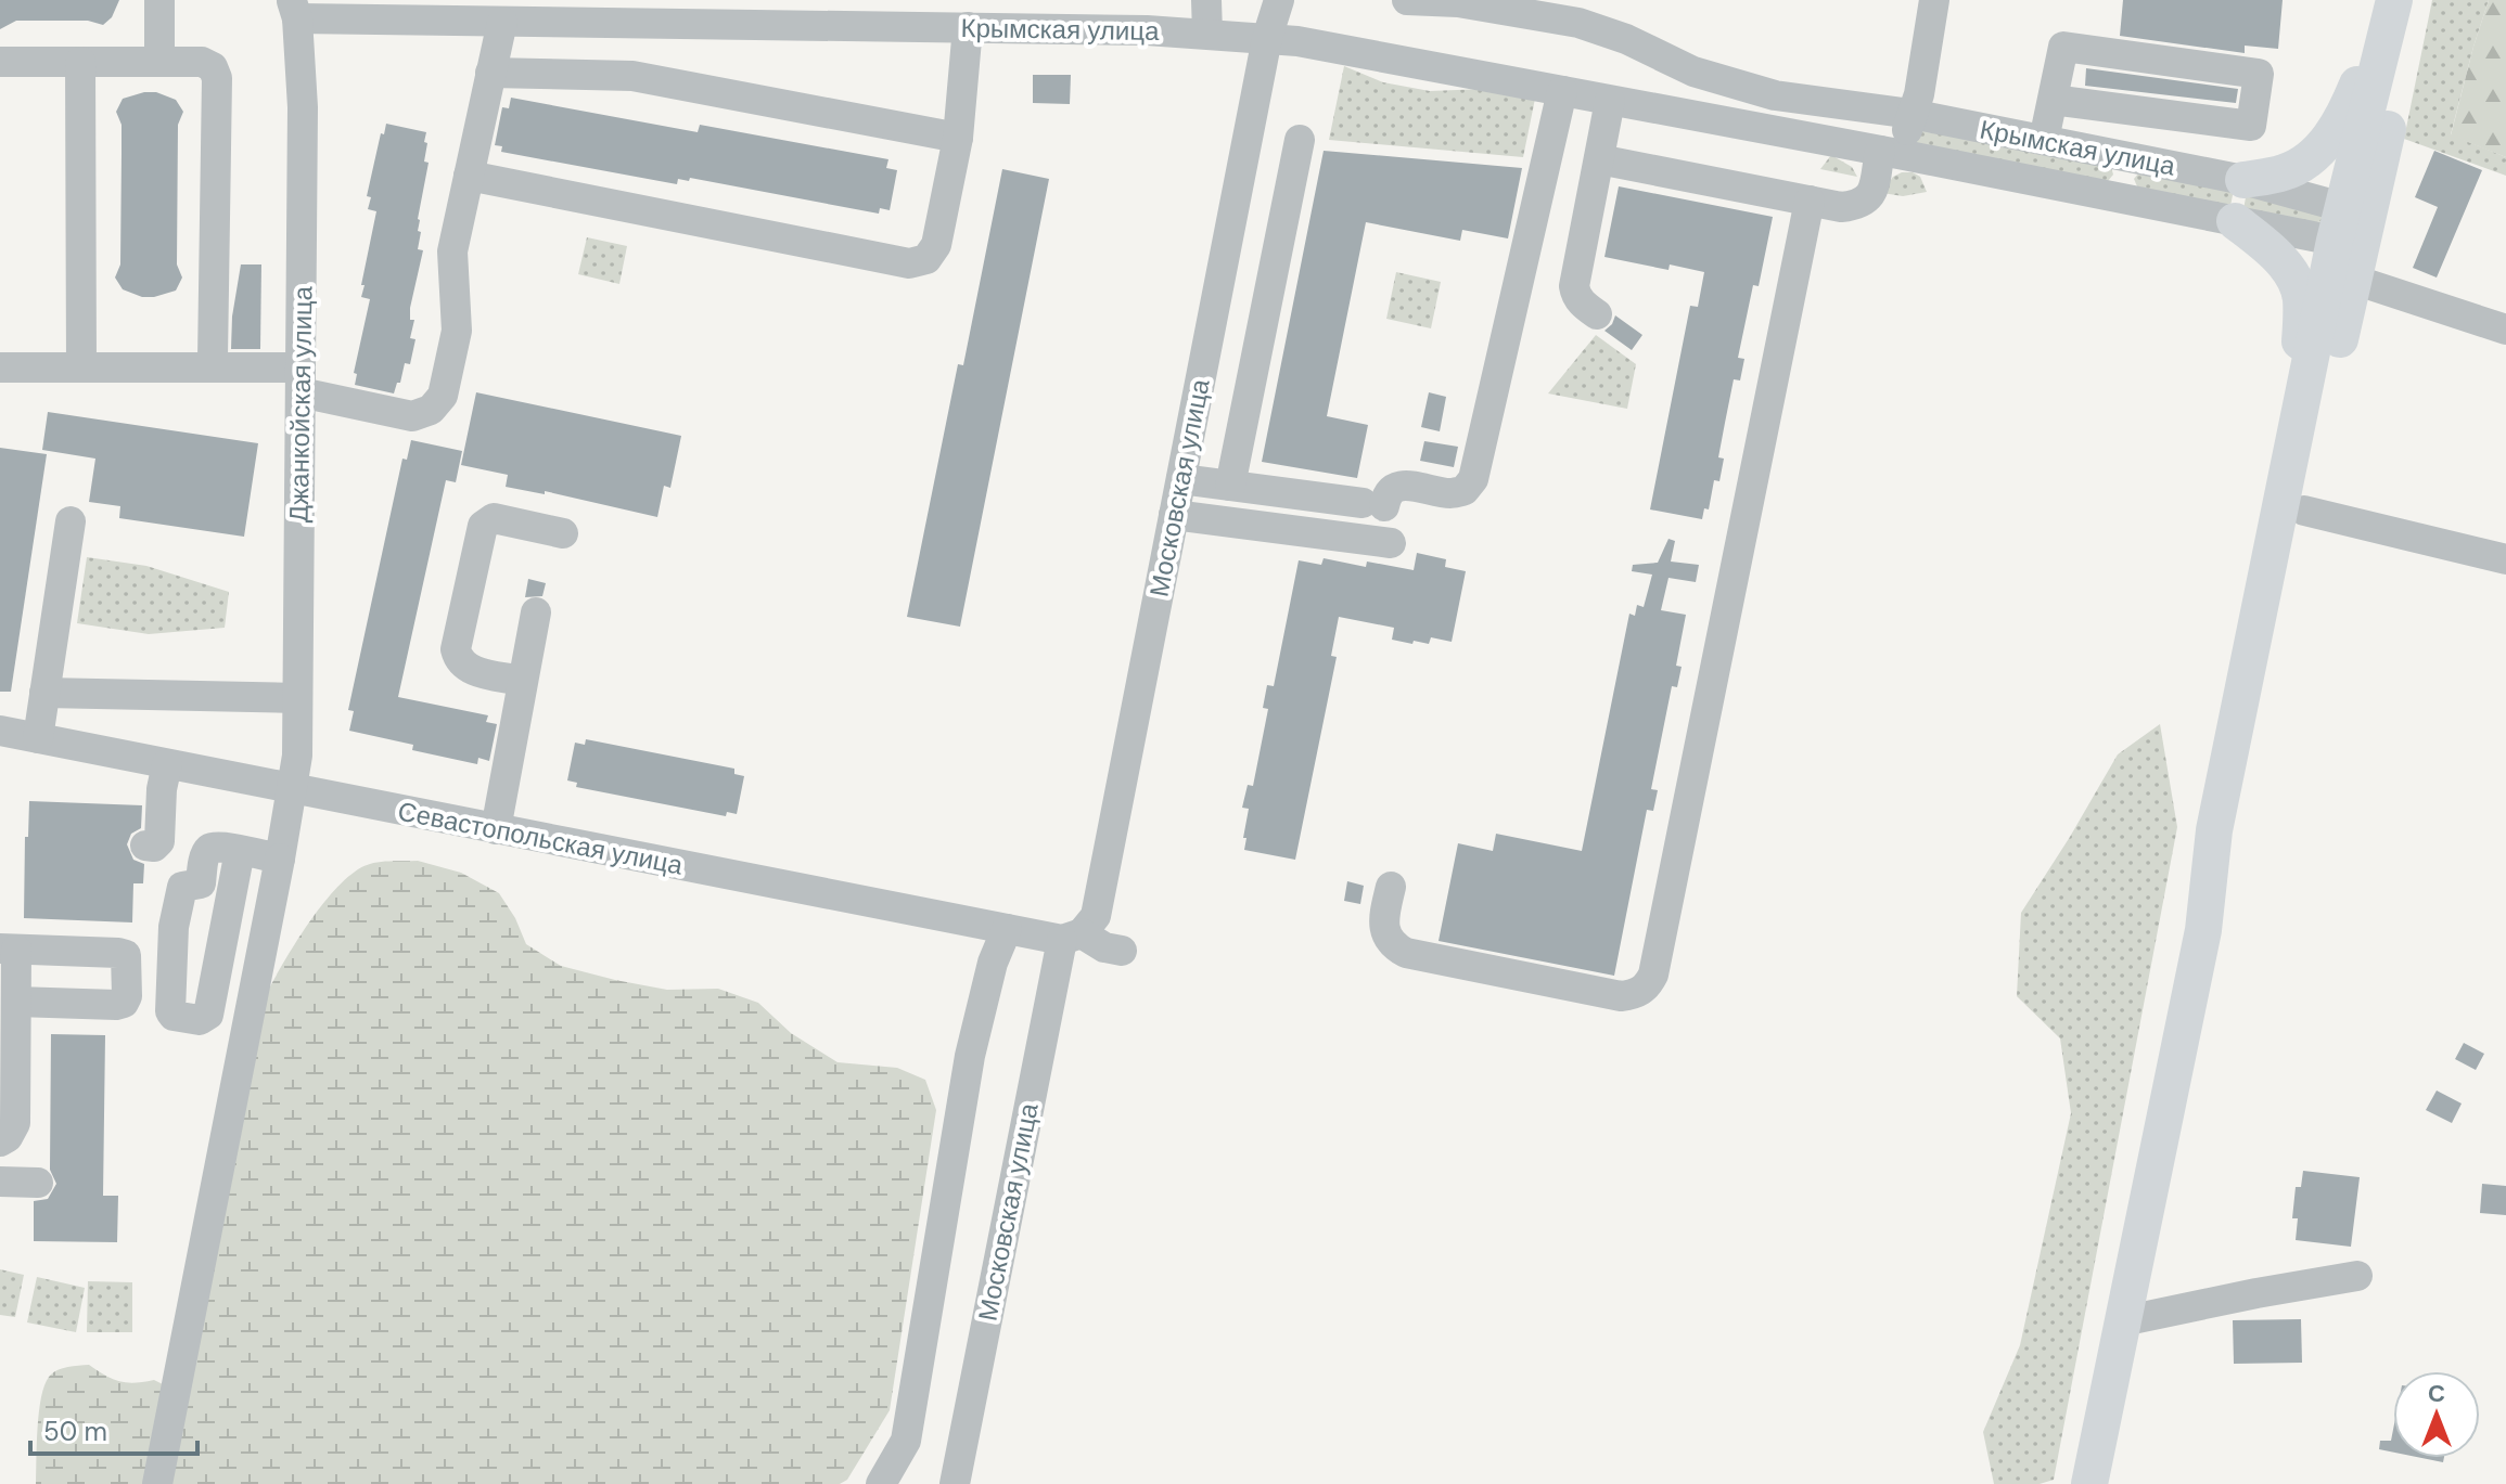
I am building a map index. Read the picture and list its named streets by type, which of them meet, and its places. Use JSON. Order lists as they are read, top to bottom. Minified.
{"streets":{"street":["Крымская улица","Джанкойская улица","Московская улица","Севастопольская улица"]},"crossings":[["Крымская улица","Джанкойская улица"],["Крымская улица","Московская улица"],["Джанкойская улица","Севастопольская улица"],["Московская улица","Севастопольская улица"]],"scale_bar":"50 m","north":"top"}
